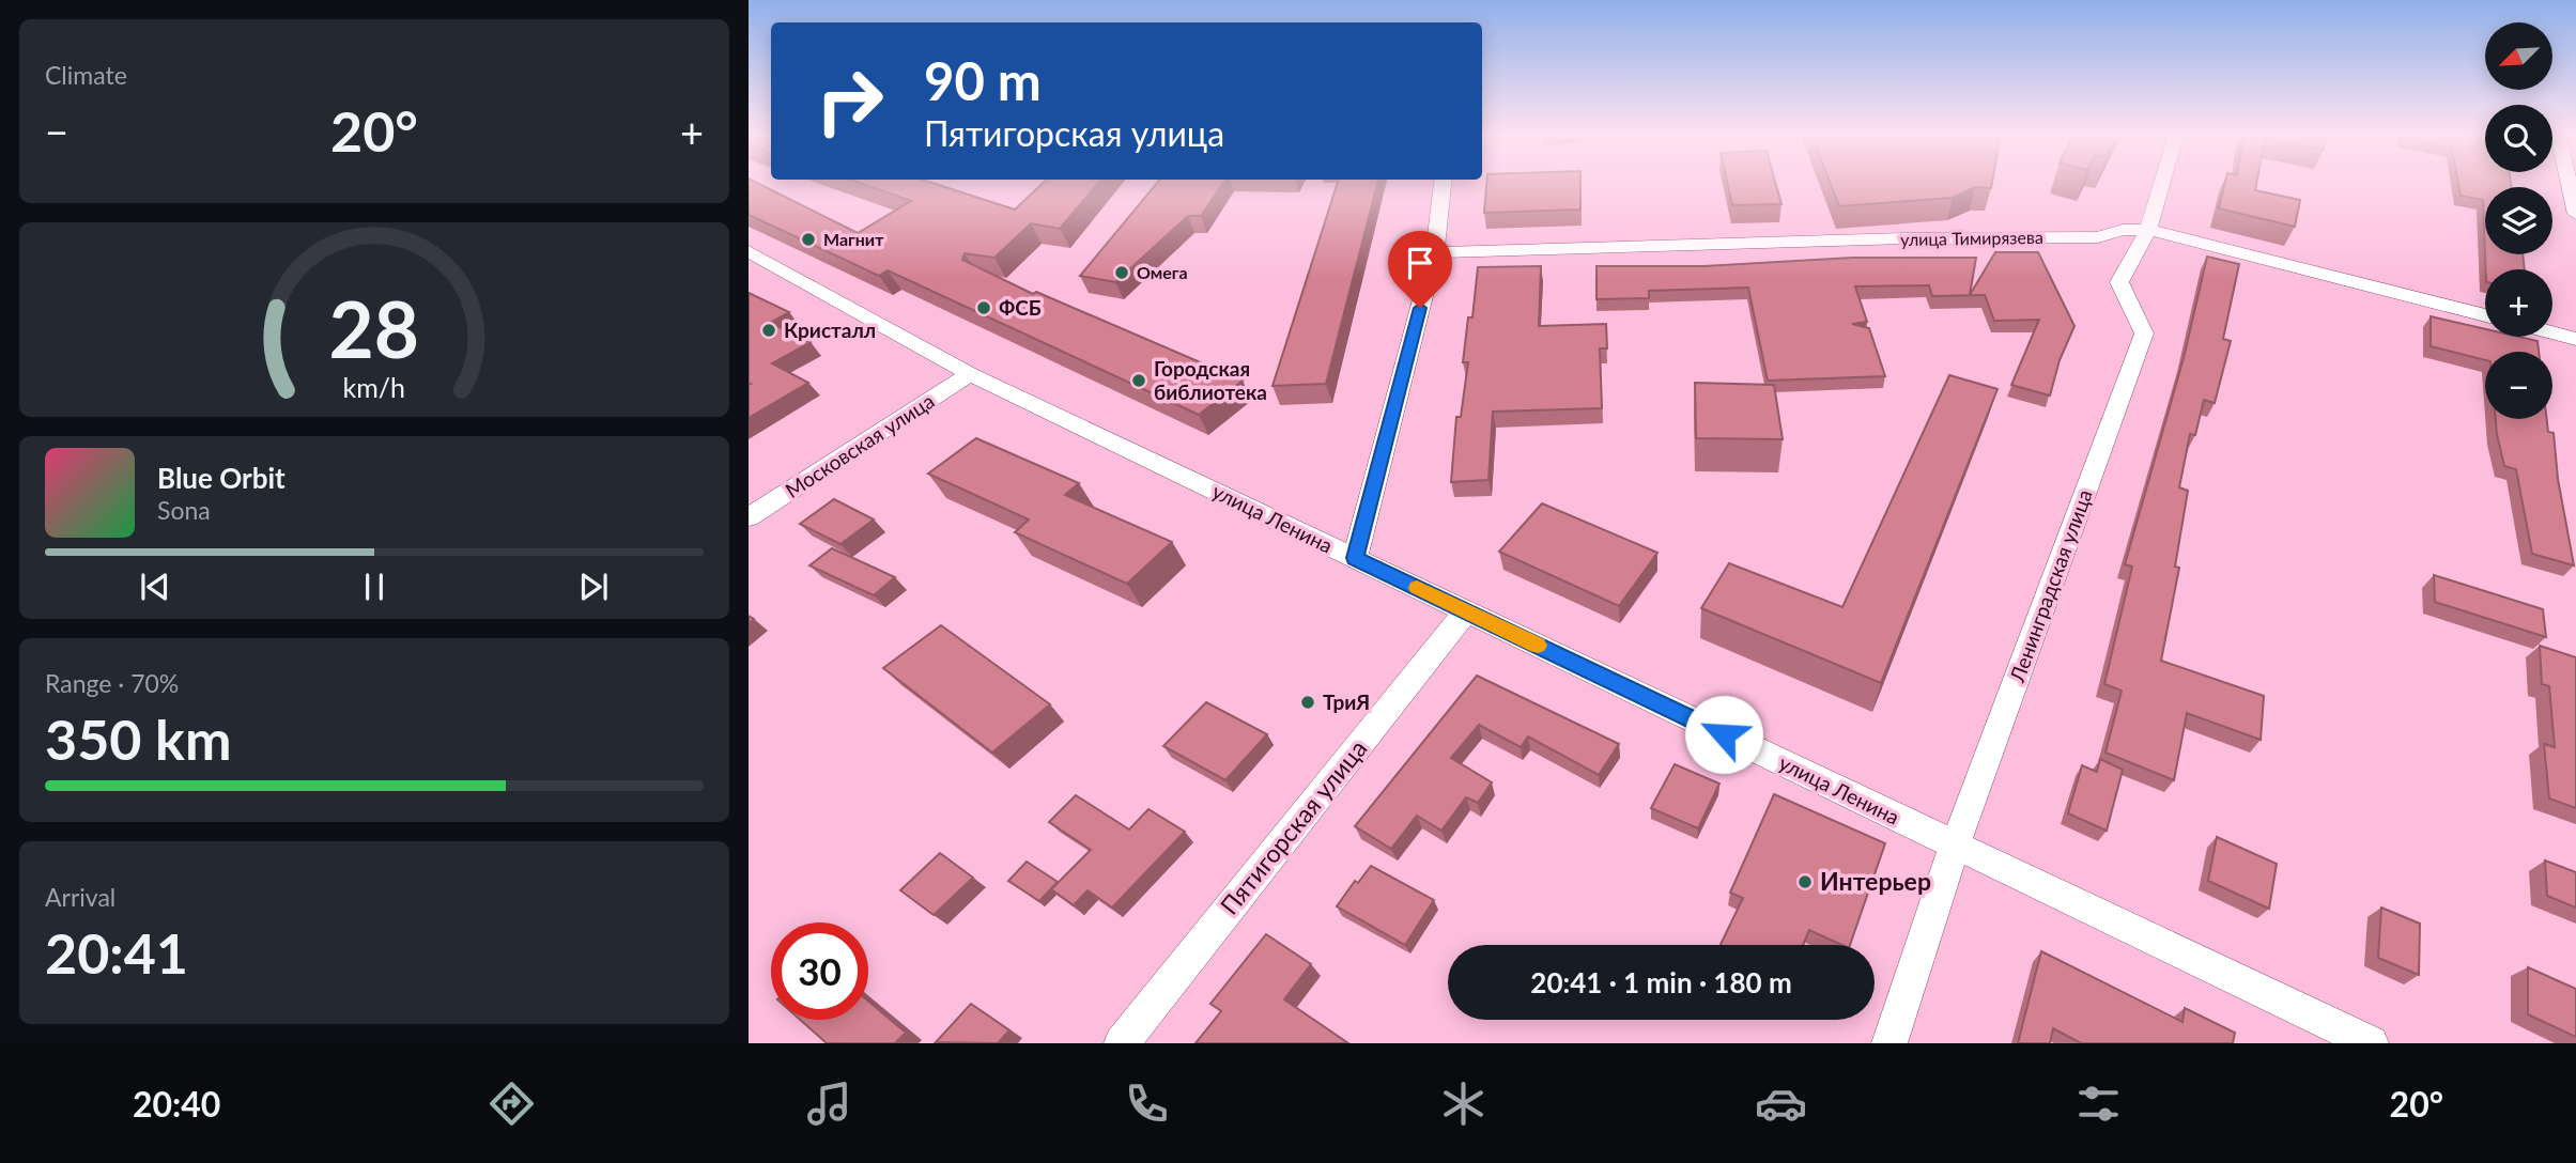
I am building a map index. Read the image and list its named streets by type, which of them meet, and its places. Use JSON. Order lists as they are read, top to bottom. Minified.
{"streets":{"street":["улица Тимирязева","Московская улица","улица Ленина","Ленинградская улица","Пятигорская улица"]},"crossings":[["улица Тимирязева","Ленинградская улица"],["Московская улица","улица Ленина"],["улица Ленина","Ленинградская улица"],["улица Ленина","Пятигорская улица"]],"places":["Магнит","Омега","ФСБ","Кристалл","Городская библиотека","ТриЯ","Интерьер"],"north":"bottom left","page":{"tile":["Climate",["Range · 70%","350 km"],["Arrival","20:41"]],"map_buttons":["+","−"],"turn":["90 m","Пятигорская улица"],"heat":["−","20°","+"],"song":["Blue Orbit","Sona"],"limit":"30","trip":"20:41 · 1 min · 180 m","tabs":["20:40","20°"],"gauge":["28","km/h"]}}
